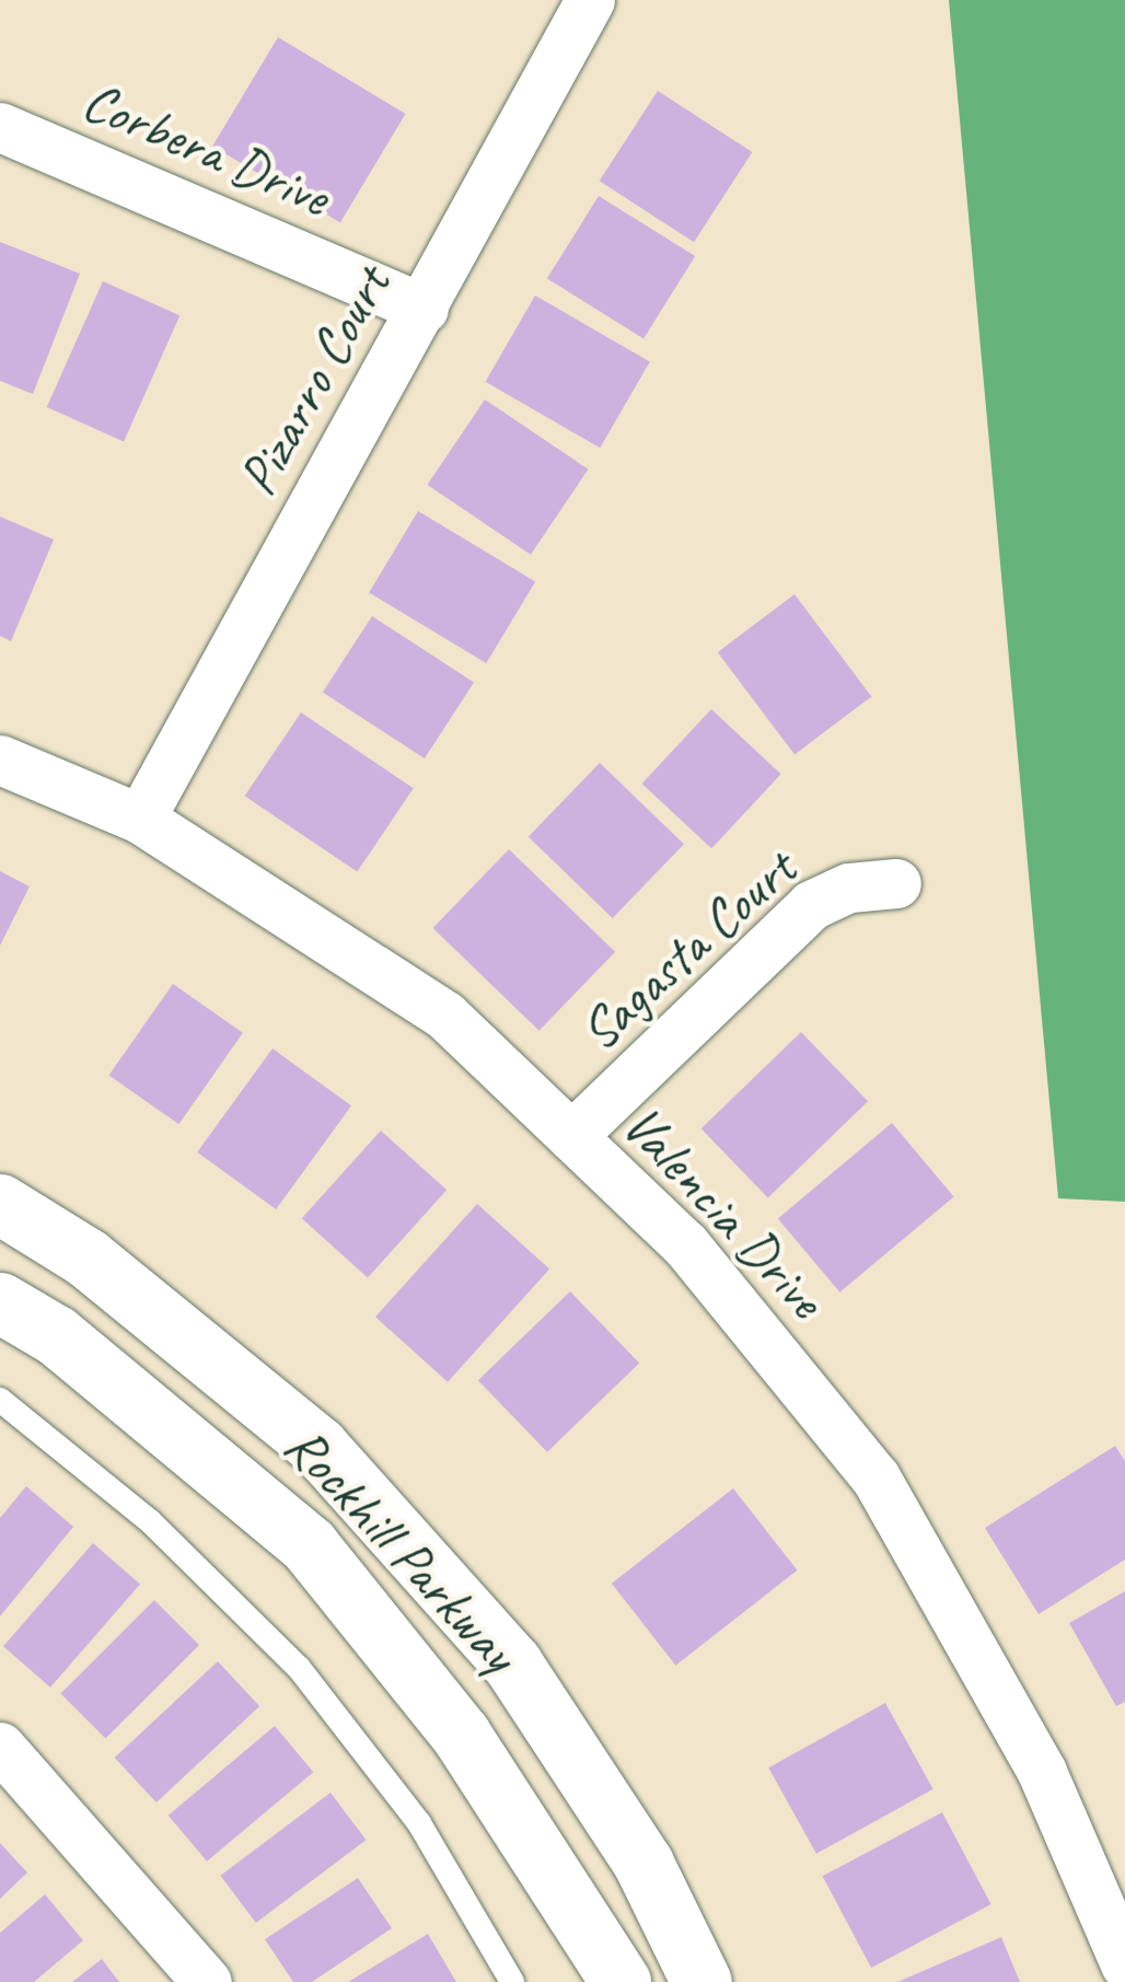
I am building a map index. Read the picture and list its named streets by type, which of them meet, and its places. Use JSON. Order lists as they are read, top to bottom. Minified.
{"streets":{"street":["Corbera Drive","Pizarro Court","Sagasta Court","Valencia Drive","Rockhill Parkway"]},"crossings":[["Corbera Drive","Pizarro Court"],["Pizarro Court","Valencia Drive"],["Sagasta Court","Valencia Drive"]]}
